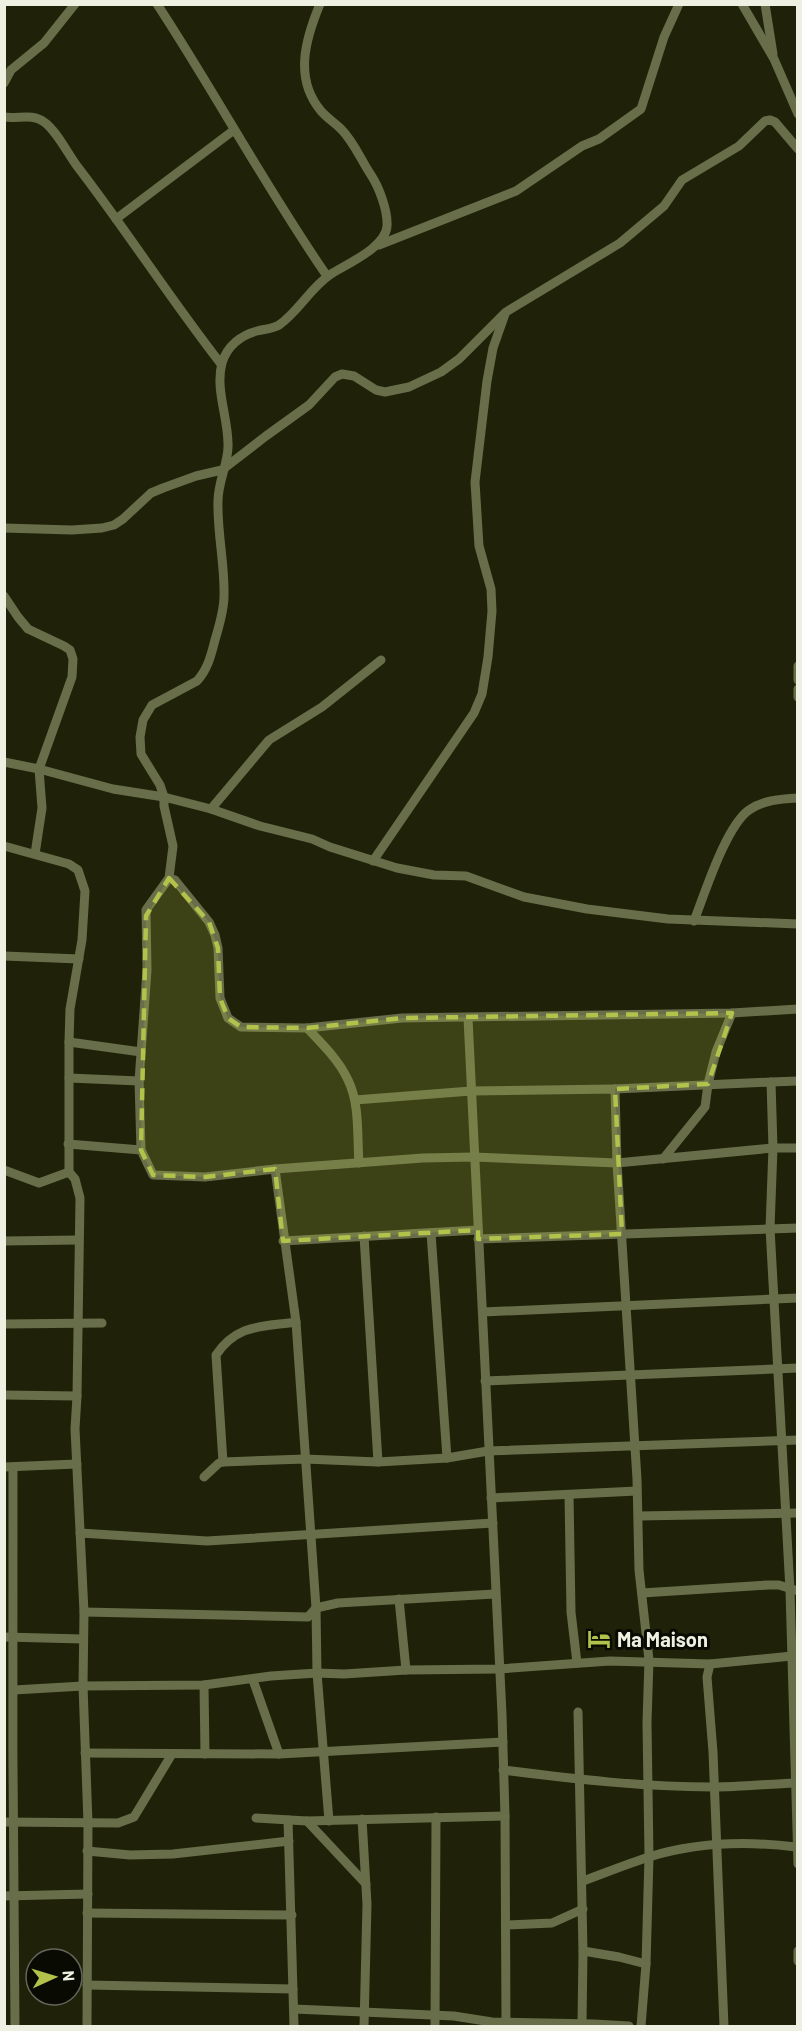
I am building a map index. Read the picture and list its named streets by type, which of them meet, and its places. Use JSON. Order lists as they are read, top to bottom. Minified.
{"places":{"hotel":["Ma Maison"]},"north":"right"}
